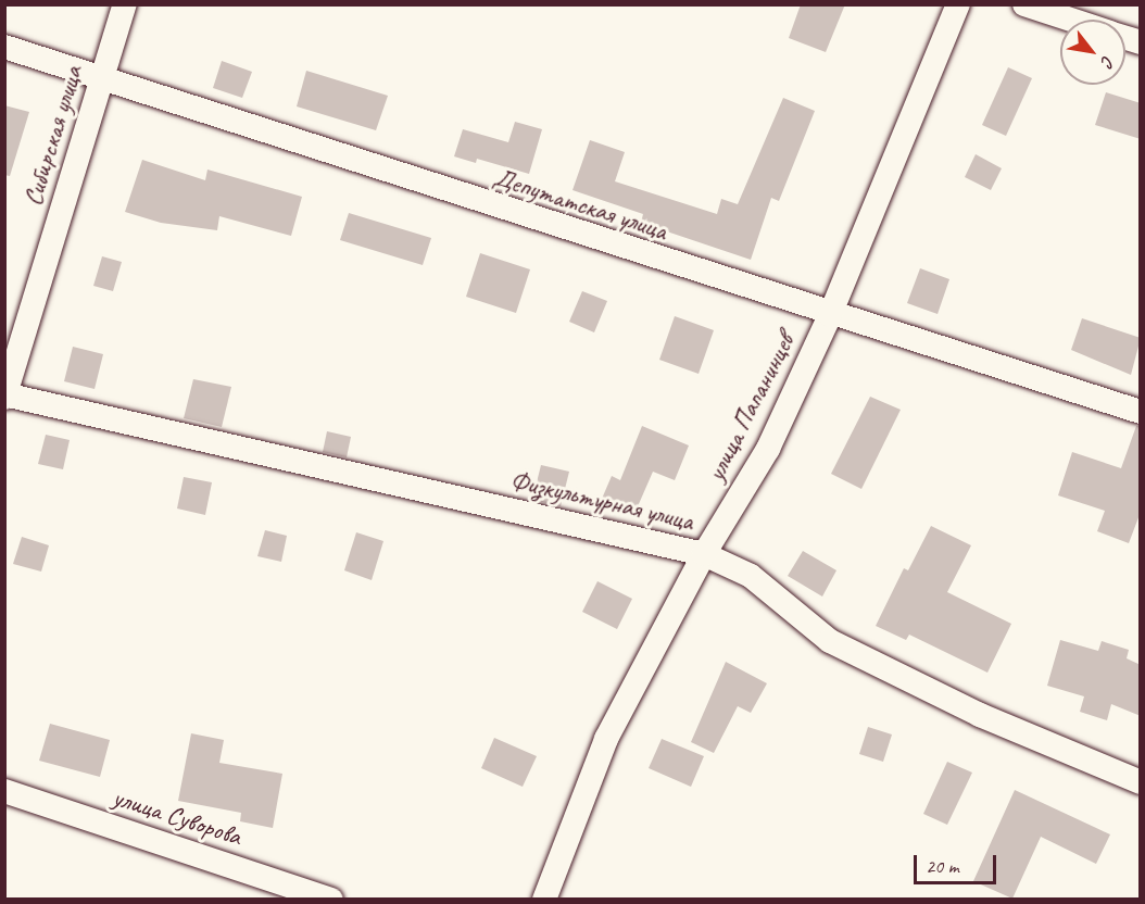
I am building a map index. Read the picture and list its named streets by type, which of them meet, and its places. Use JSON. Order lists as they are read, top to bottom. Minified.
{"streets":{"street":["Сибирская улица","Депутатская улица","улица Папанинцев","Физкультурная улица","улица Суворова"]},"crossings":[["Сибирская улица","Депутатская улица"],["Сибирская улица","Физкультурная улица"],["Депутатская улица","улица Папанинцев"],["улица Папанинцев","Физкультурная улица"]],"scale_bar":"20 m","north":"bottom right"}
